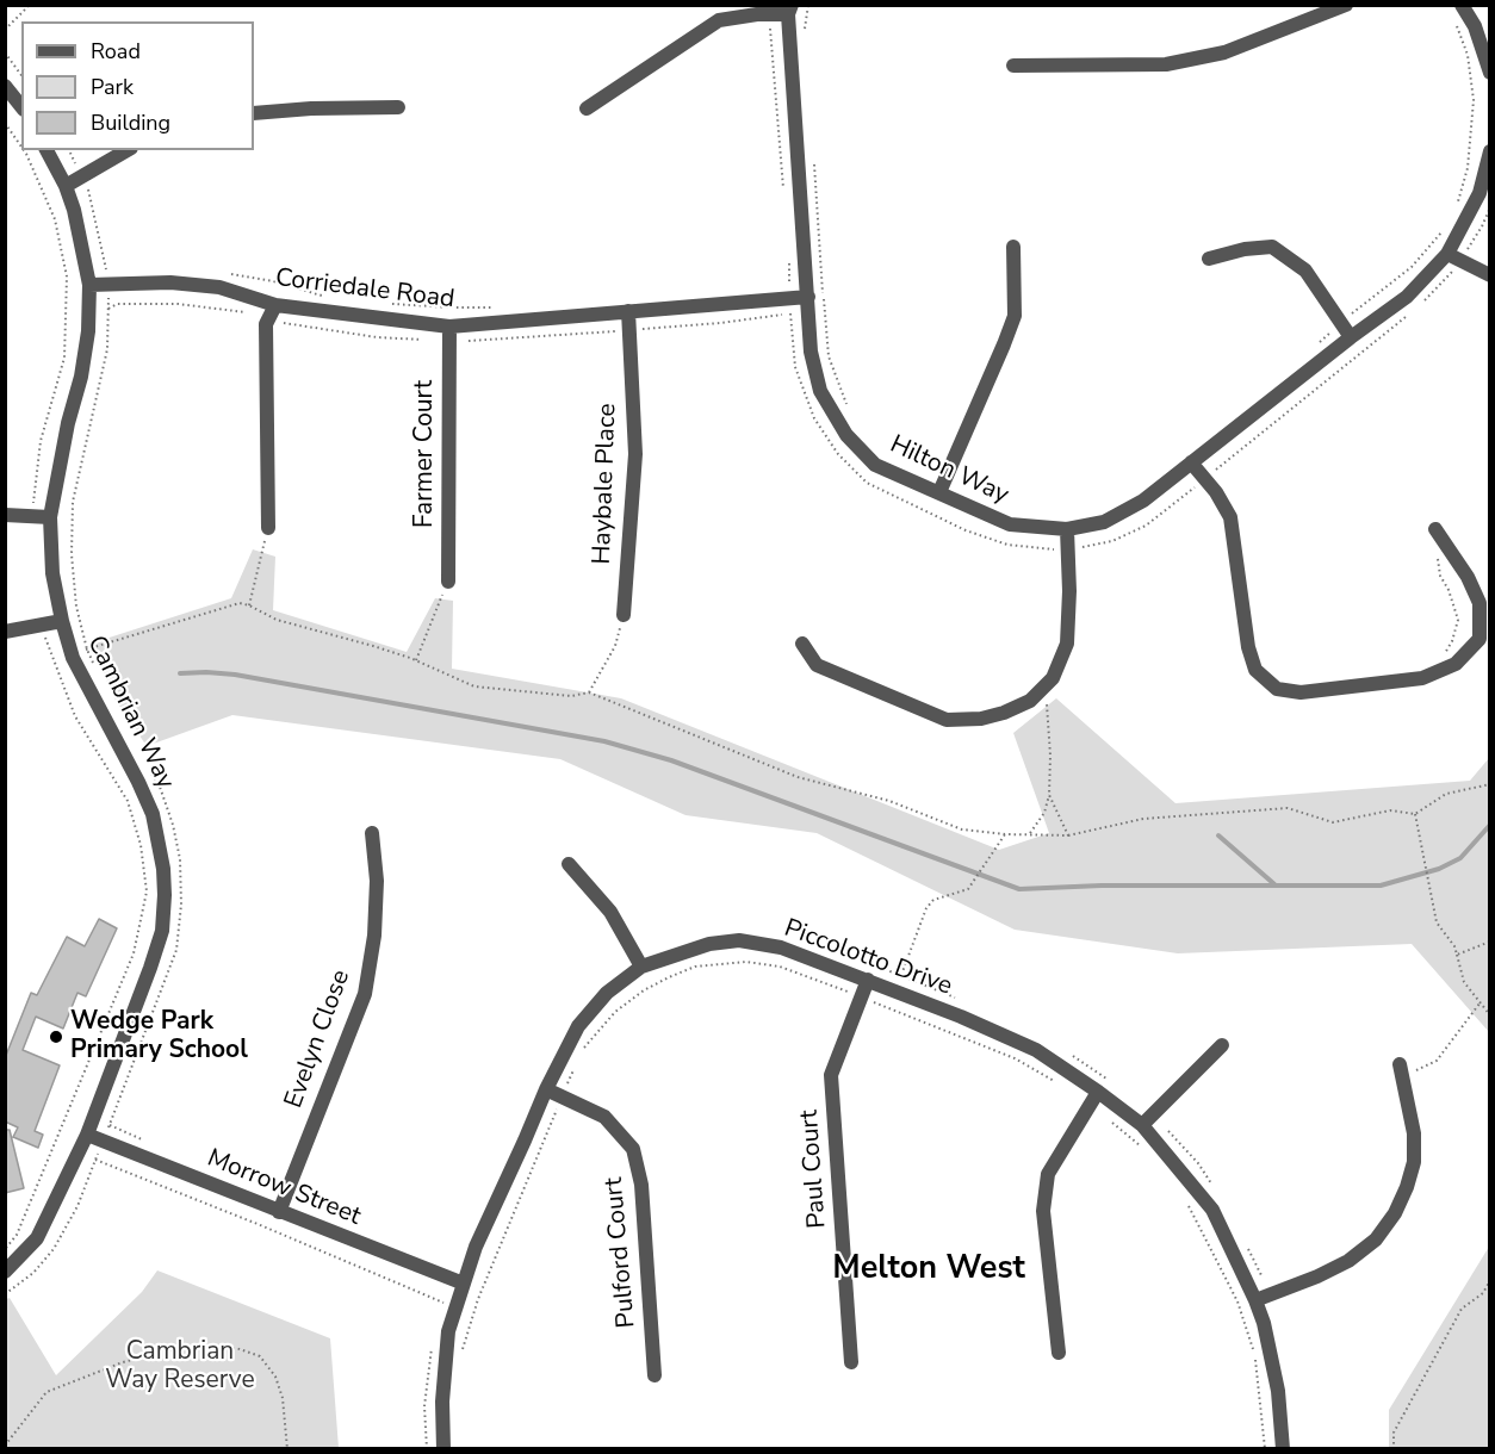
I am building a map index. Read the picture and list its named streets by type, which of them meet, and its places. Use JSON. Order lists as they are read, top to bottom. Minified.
{"streets":{"street":["Corriedale Road","Farmer Court","Hilton Way","Haybale Place","Cambrian Way","Piccolotto Drive","Evelyn Close","Paul Court","Morrow Street","Pulford Court"]},"crossings":[["Corriedale Road","Farmer Court"],["Corriedale Road","Hilton Way"],["Corriedale Road","Haybale Place"],["Corriedale Road","Cambrian Way"],["Cambrian Way","Morrow Street"],["Piccolotto Drive","Paul Court"],["Piccolotto Drive","Morrow Street"],["Piccolotto Drive","Pulford Court"],["Evelyn Close","Morrow Street"]],"districts":["Melton West"],"parks":["Cambrian Way Reserve"],"places":["Wedge Park Primary School"],"legend":["Road","Park","Building"]}
